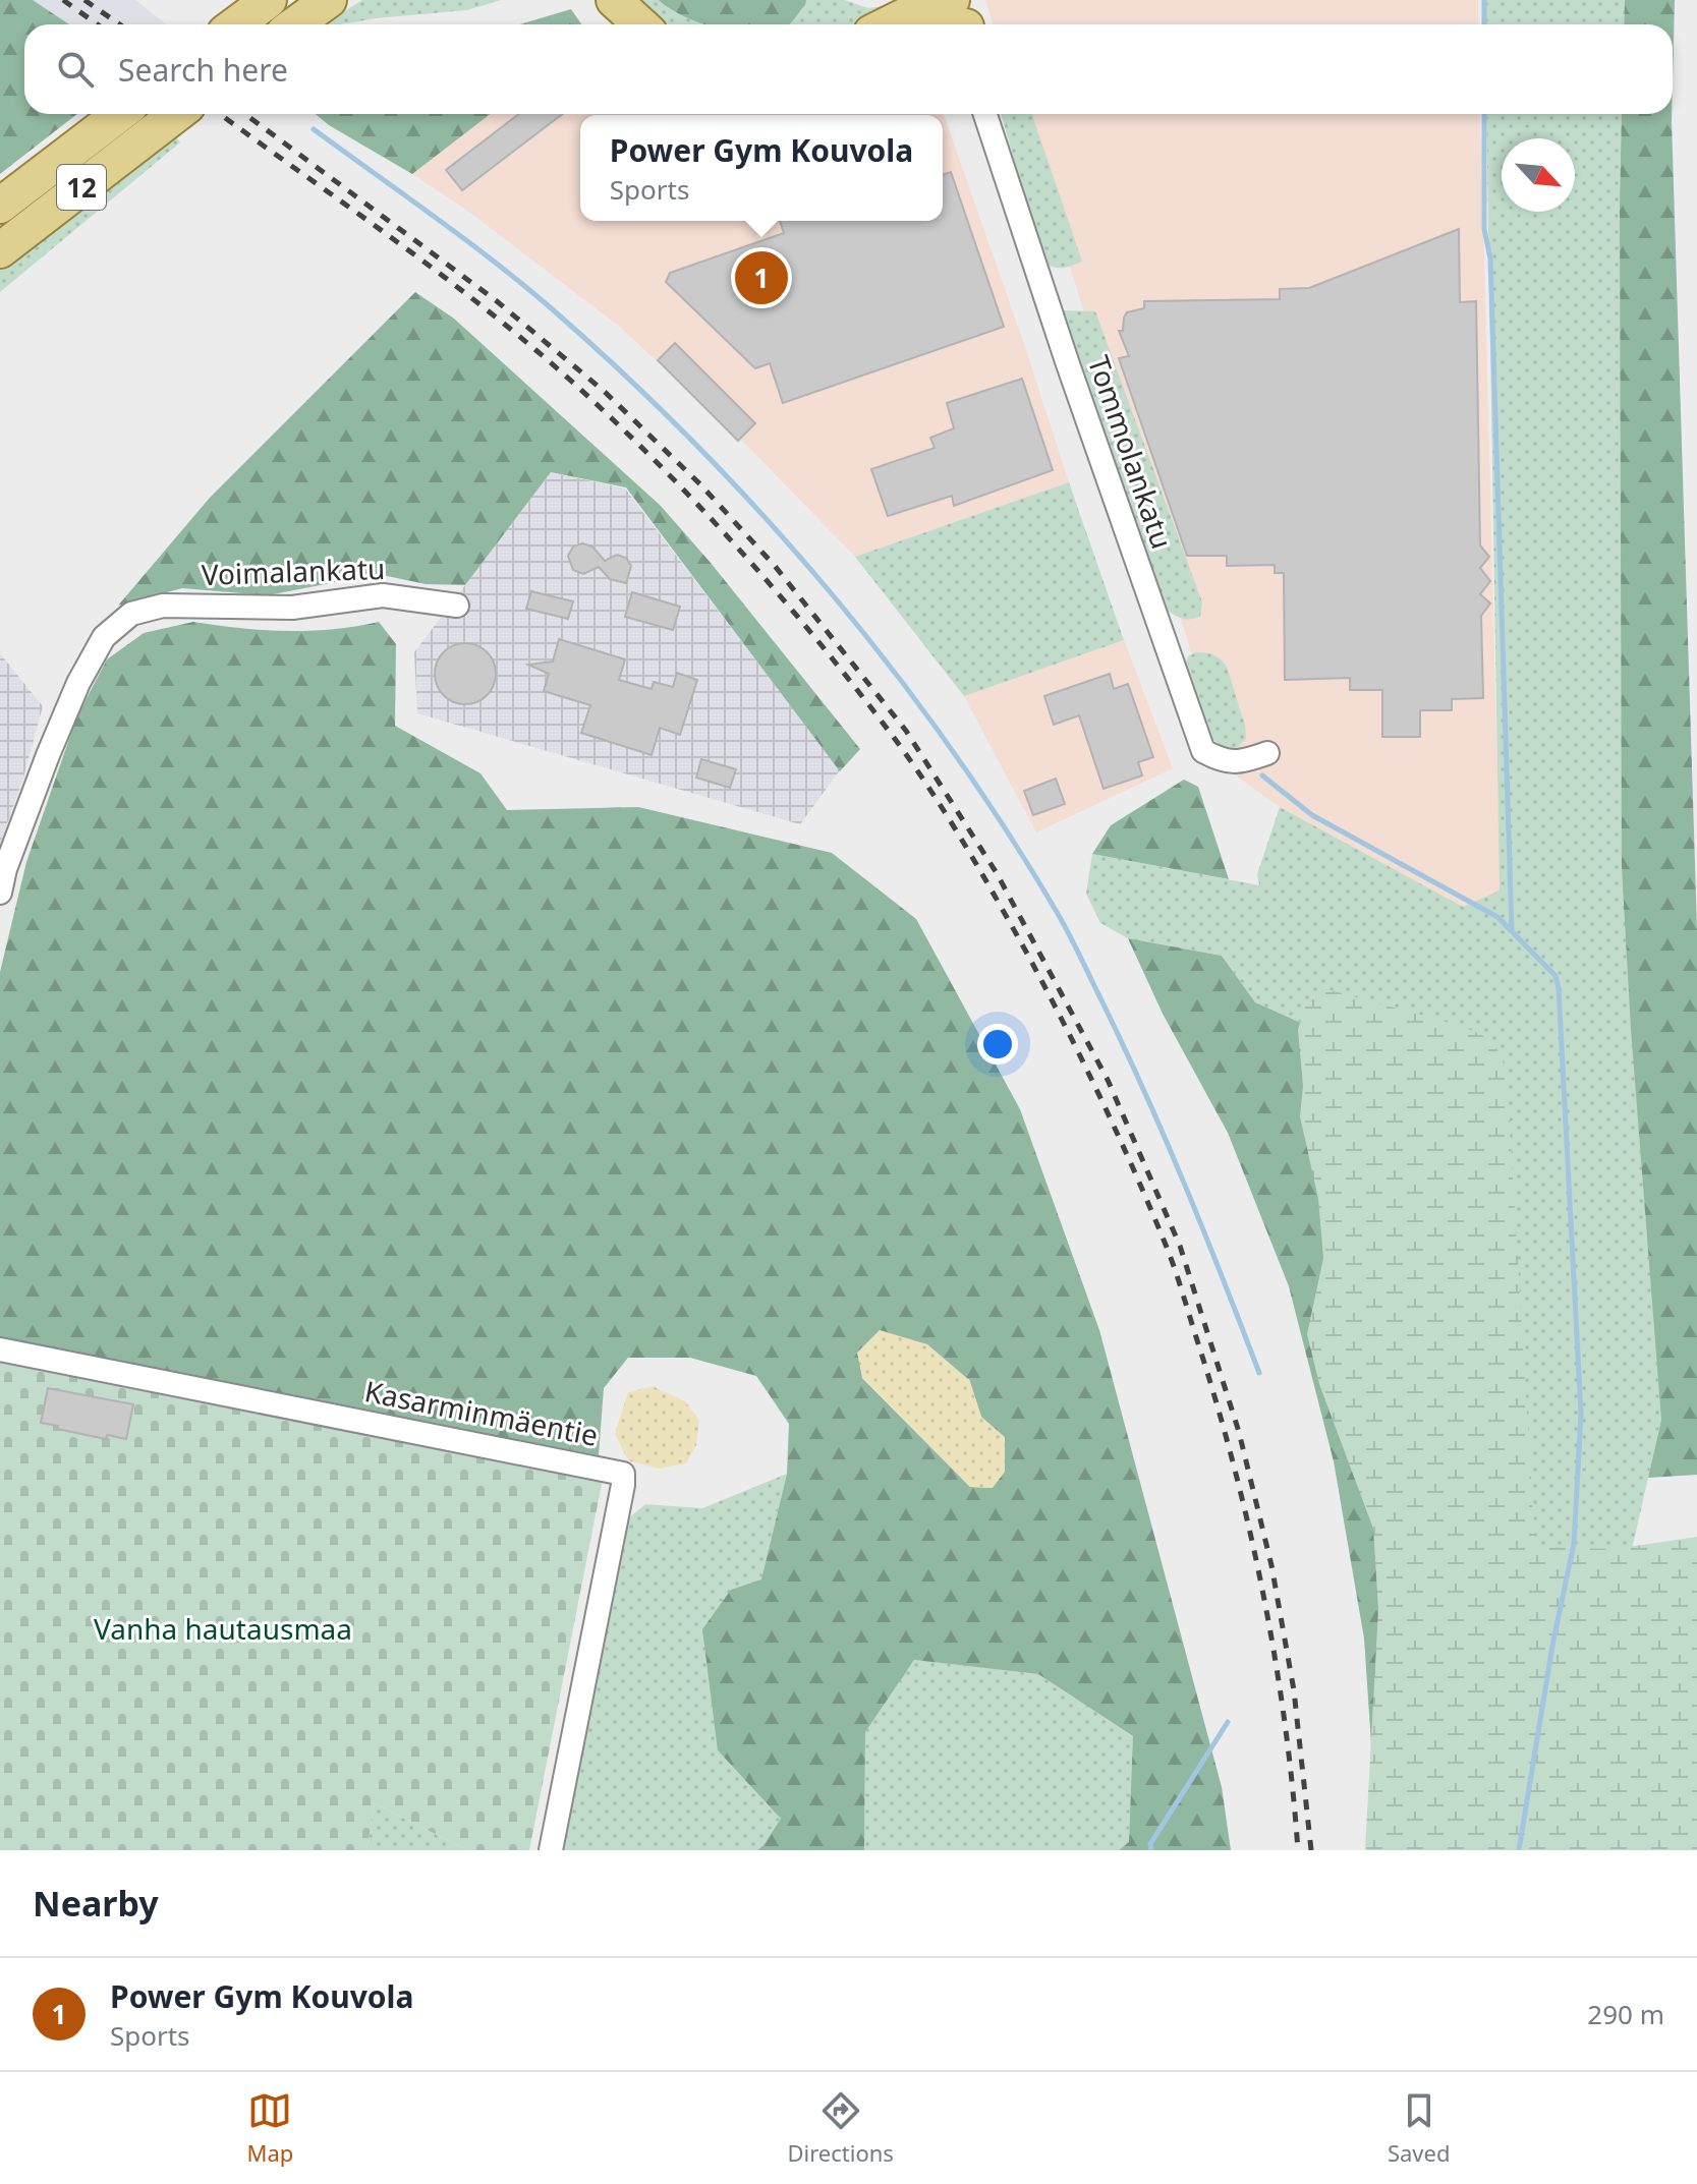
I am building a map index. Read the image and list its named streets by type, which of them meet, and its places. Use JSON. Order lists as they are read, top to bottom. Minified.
{"streets":{"main road":["12"],"street":["Tommolankatu","Voimalankatu","Kasarminmäentie"]},"parks":["Vanha hautausmaa"],"north":"bottom right","page":{"search":"Search here","popup":["Power Gym Kouvola","Sports"],"pins":"1","heading":"Nearby","list":[{"mark":"1","name":"Power Gym Kouvola","note":"Sports","value":"290 m"}],"nav":["Map","Directions","Saved"]}}
